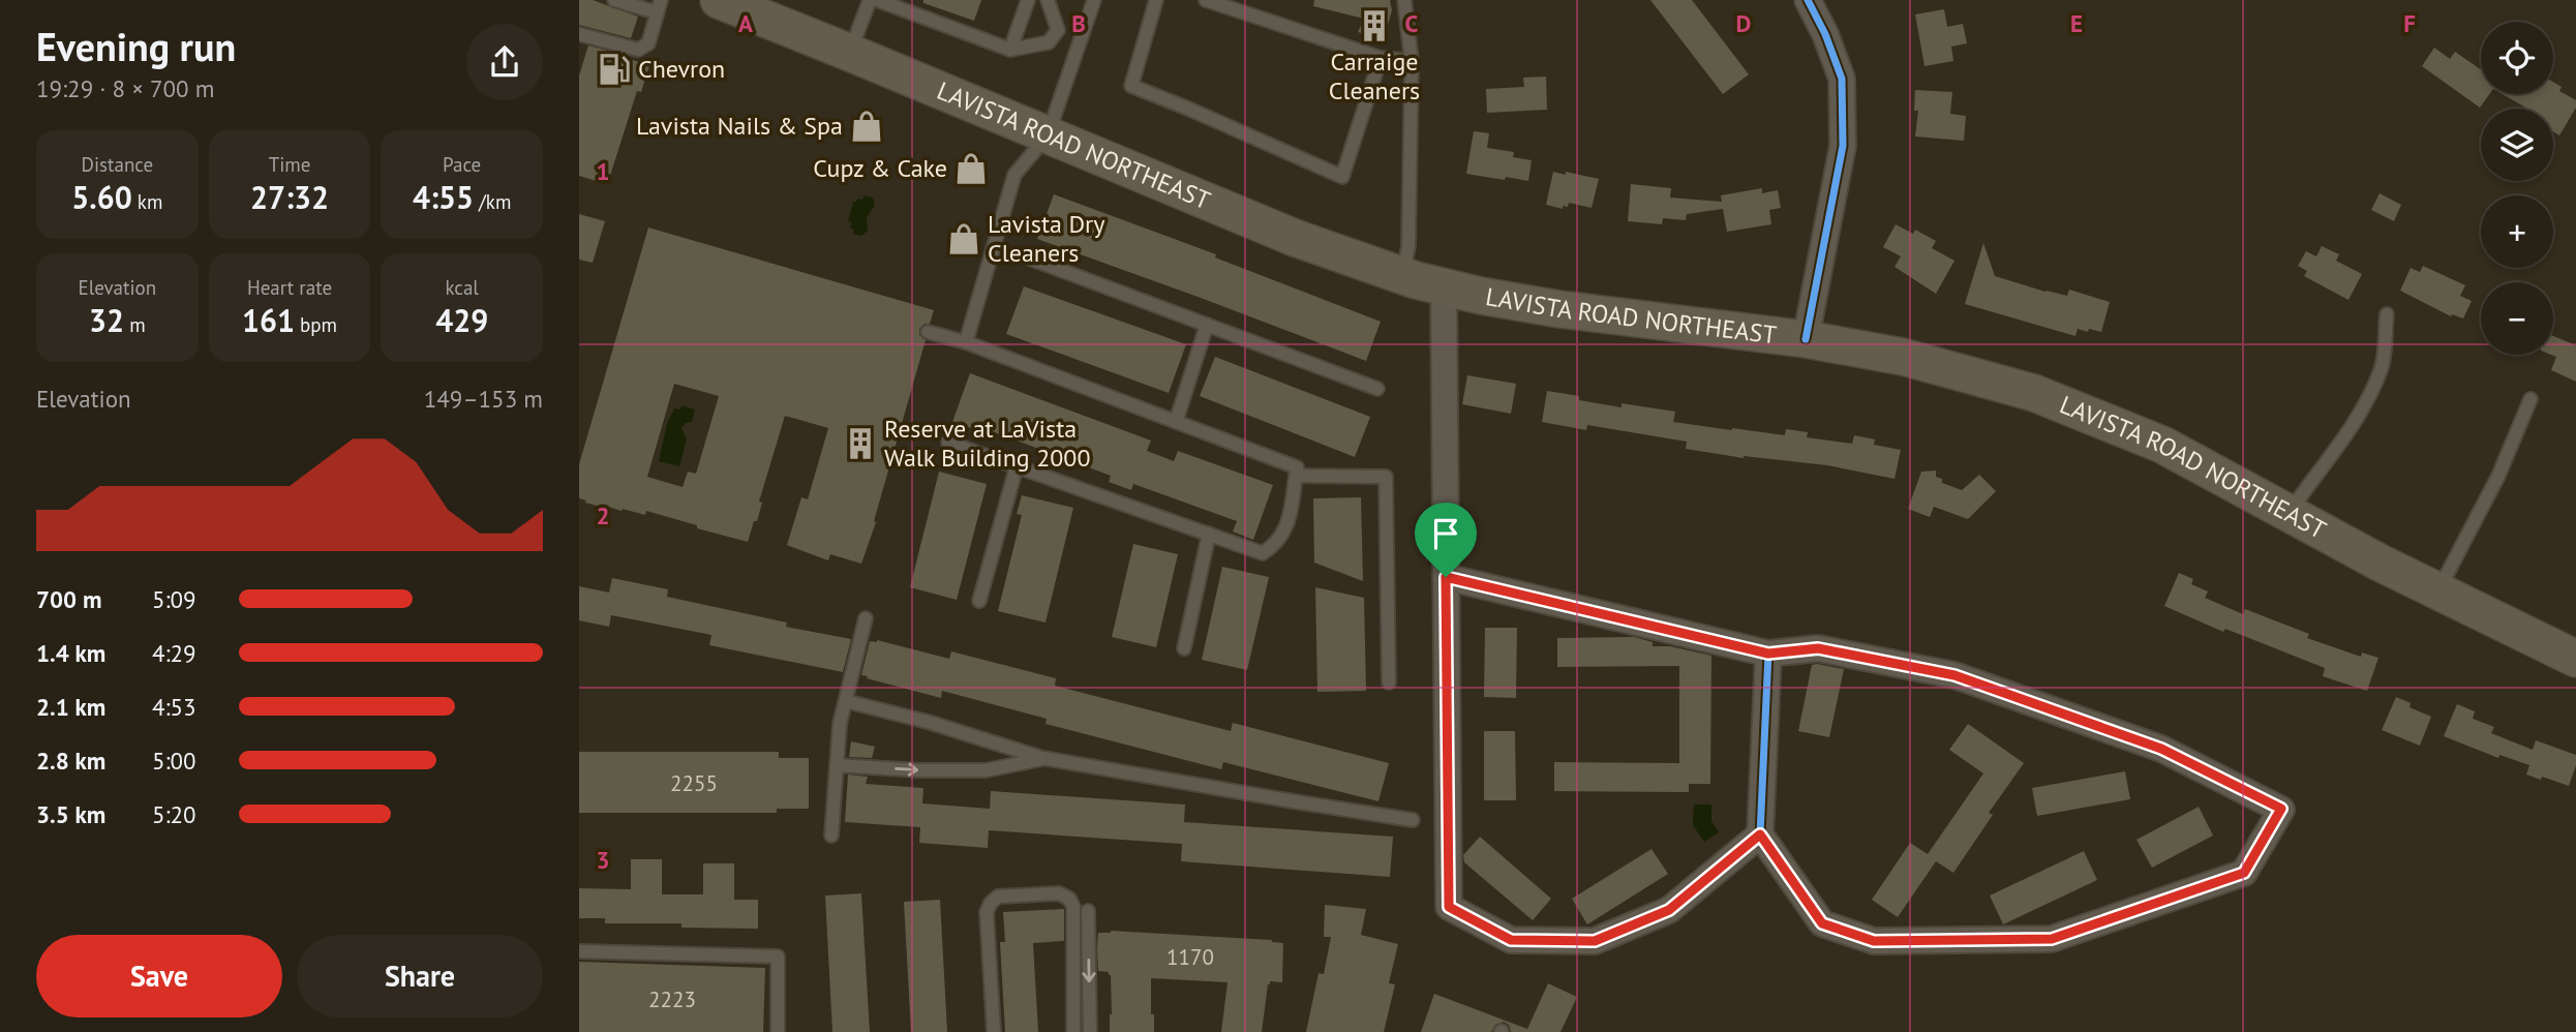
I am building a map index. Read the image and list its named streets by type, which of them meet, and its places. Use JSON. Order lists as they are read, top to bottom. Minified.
{"streets":{"main road":["LAVISTA ROAD NORTHEAST"]},"places":{"building":["Carraige Cleaners","Reserve at LaVista Walk Building 2000"],"fuel station":["Chevron"],"shop":["Lavista Nails & Spa","Cupz & Cake","Lavista Dry Cleaners"]},"house_numbers":["2255","1170","2223"],"page":{"heading":["Evening run","19:29 · 8 × 700 m"],"map_buttons":["+","−"],"stats":[["Distance","5.60 km"],["Time","27:32"],["Pace","4:55 /km"],["Elevation","32 m"],["Heart rate","161 bpm"],["kcal","429"]],"chart":["Elevation","149–153 m"],"list":[{"name":"700 m","note":"5:09"},{"name":"1.4 km","note":"4:29"},{"name":"2.1 km","note":"4:53"},{"name":"2.8 km","note":"5:00"},{"name":"3.5 km","note":"5:20"}],"buttons":["Save","Share"]},"grid":{"columns":["A","B","C","D","E","F"],"rows":["1","2","3"]}}
